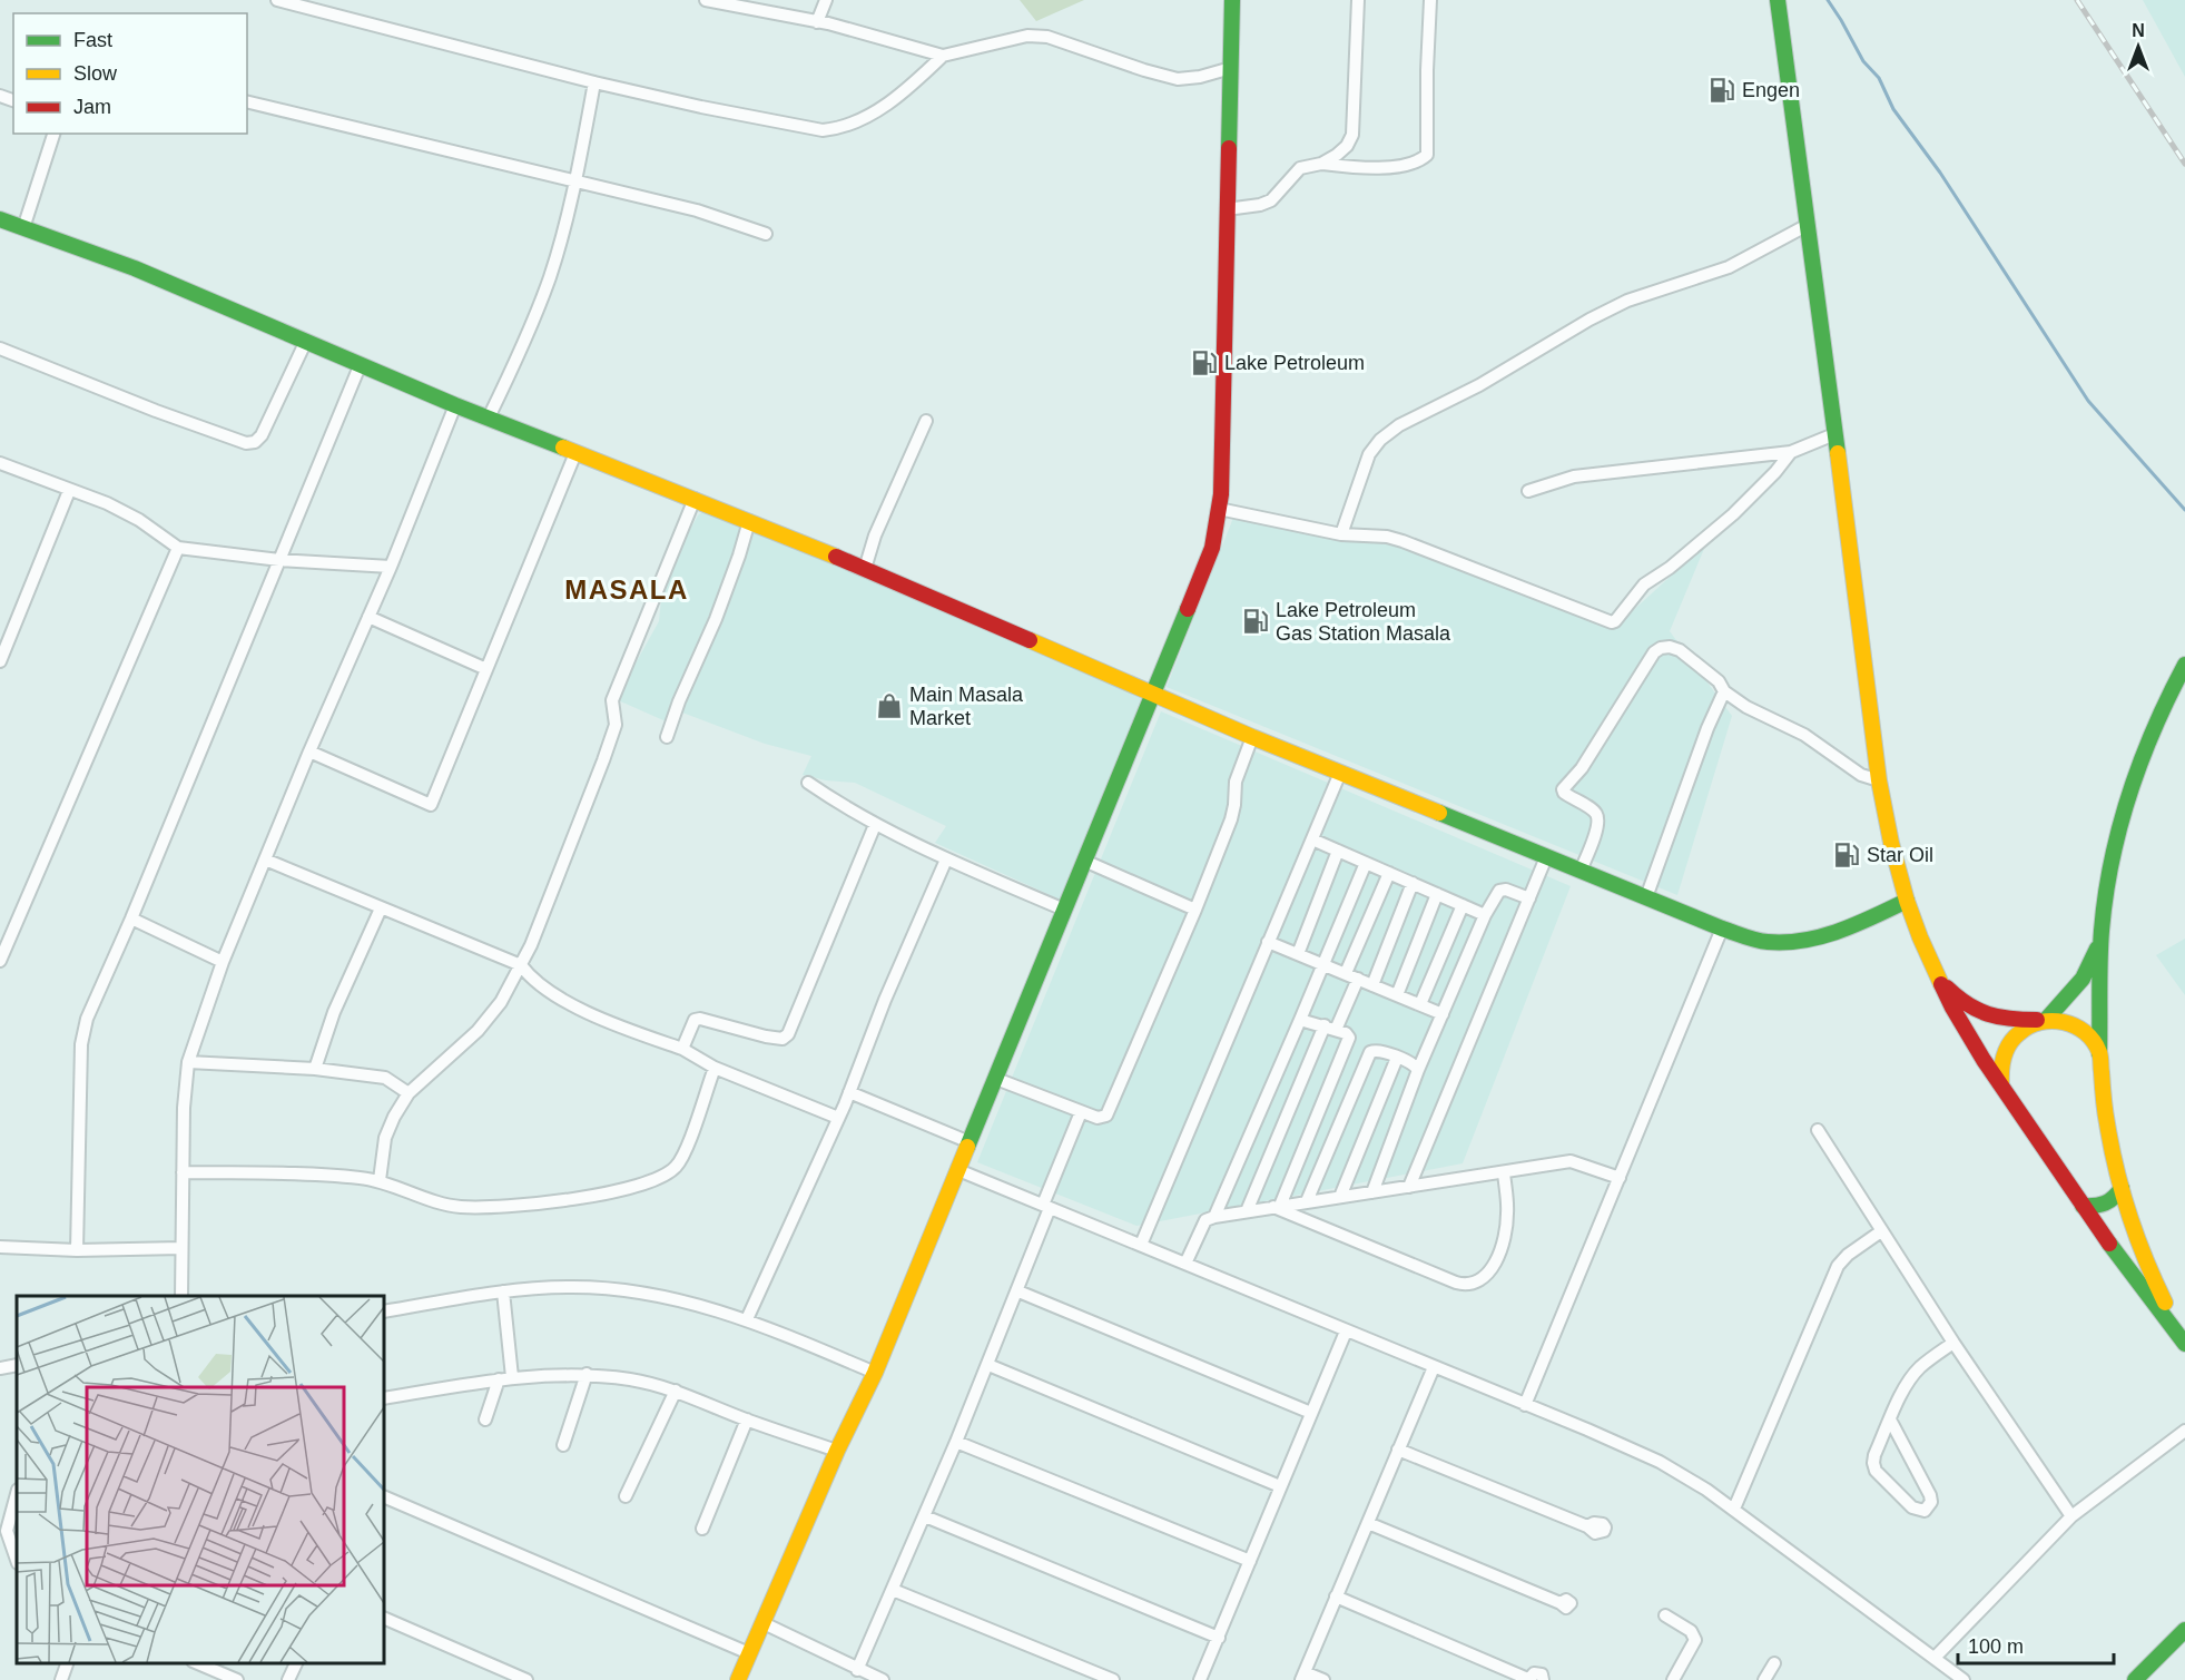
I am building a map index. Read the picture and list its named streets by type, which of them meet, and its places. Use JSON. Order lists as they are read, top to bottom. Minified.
{"districts":["MASALA"],"places":{"fuel station":["Engen","Lake Petroleum","Lake Petroleum Gas Station Masala","Star Oil"],"shop":["Main Masala Market"]},"legend":["Fast","Slow","Jam"],"scale_bar":"100 m","north":"top"}
